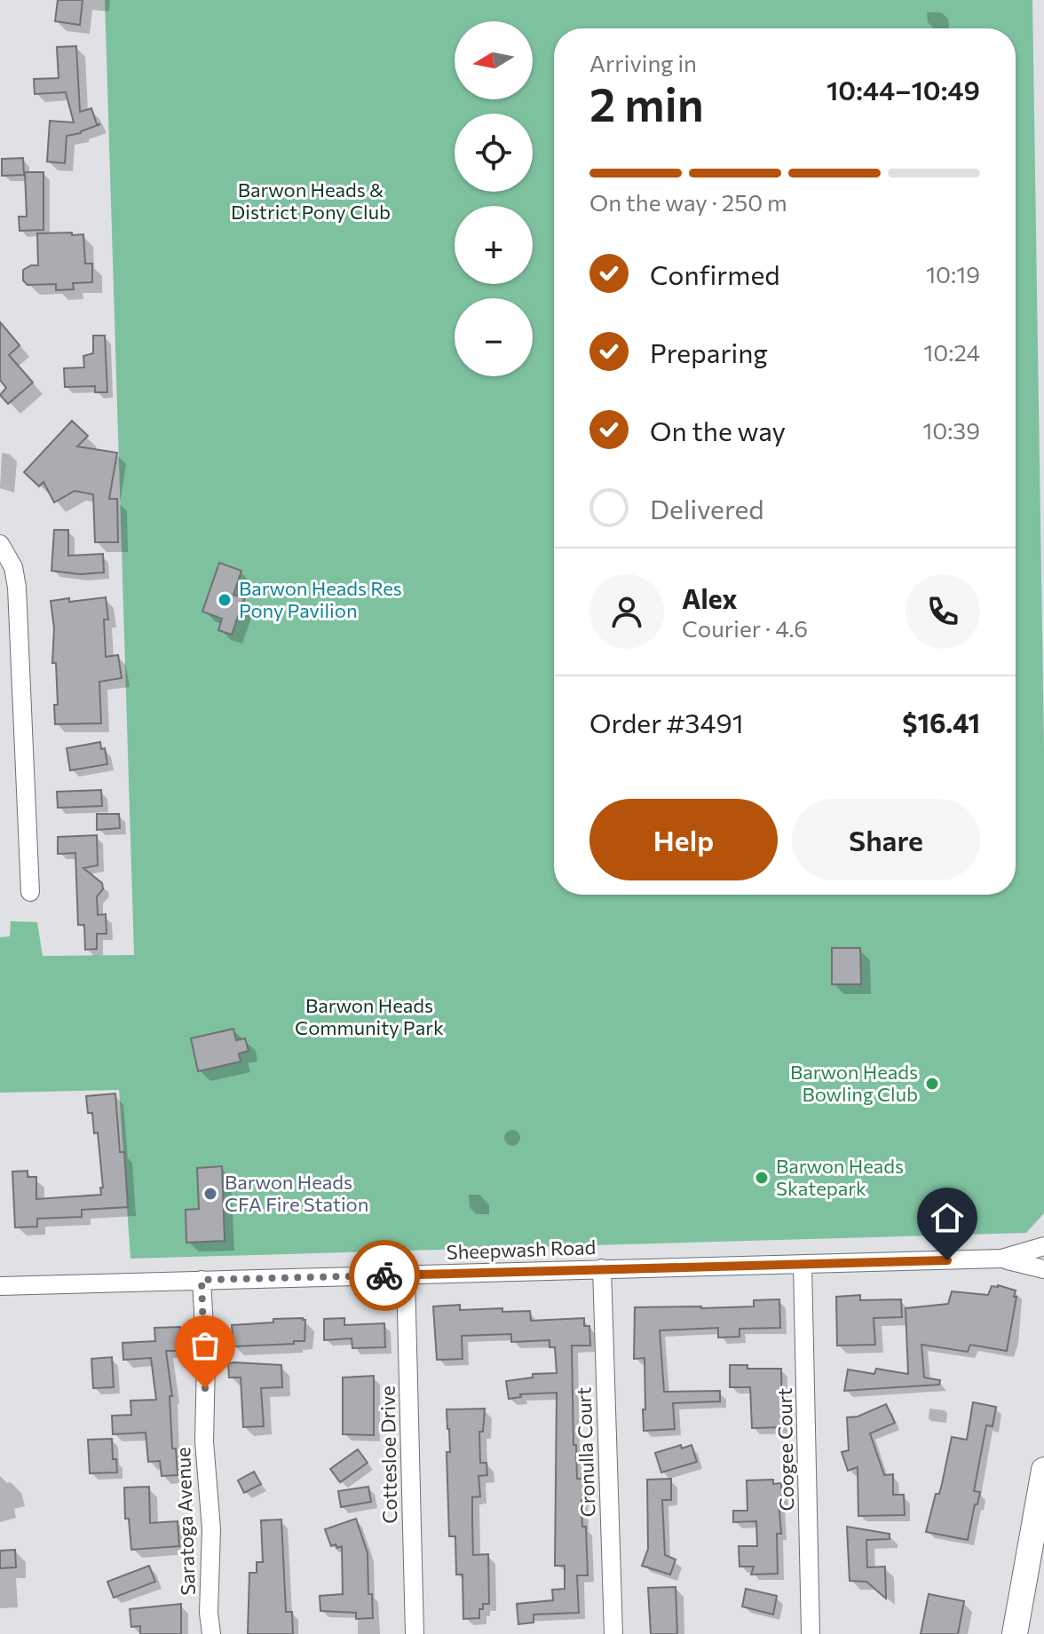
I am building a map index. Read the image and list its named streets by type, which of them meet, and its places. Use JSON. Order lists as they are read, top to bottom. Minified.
{"streets":{"street":["Sheepwash Road","Coogee Court","Cronulla Court","Cottesloe Drive","Saratoga Avenue"]},"crossings":[["Sheepwash Road","Coogee Court"],["Sheepwash Road","Cronulla Court"],["Sheepwash Road","Cottesloe Drive"],["Sheepwash Road","Saratoga Avenue"]],"parks":["Barwon Heads & District Pony Club","Barwon Heads Community Park"],"places":["Barwon Heads Res Pony Pavilion","Barwon Heads Bowling Club","Barwon Heads Skatepark","Barwon Heads CFA Fire Station"],"north":"left","page":{"map_buttons":["+","−"],"heading":["2 min","Arriving in","10:44–10:49"],"panel":["Alex","Courier · 4.6","Order #3491","$16.41"],"bar":"On the way · 250 m","list":[["Confirmed","10:19"],["Preparing","10:24"],["On the way","10:39"],"Delivered"],"buttons":["Help","Share"]}}
